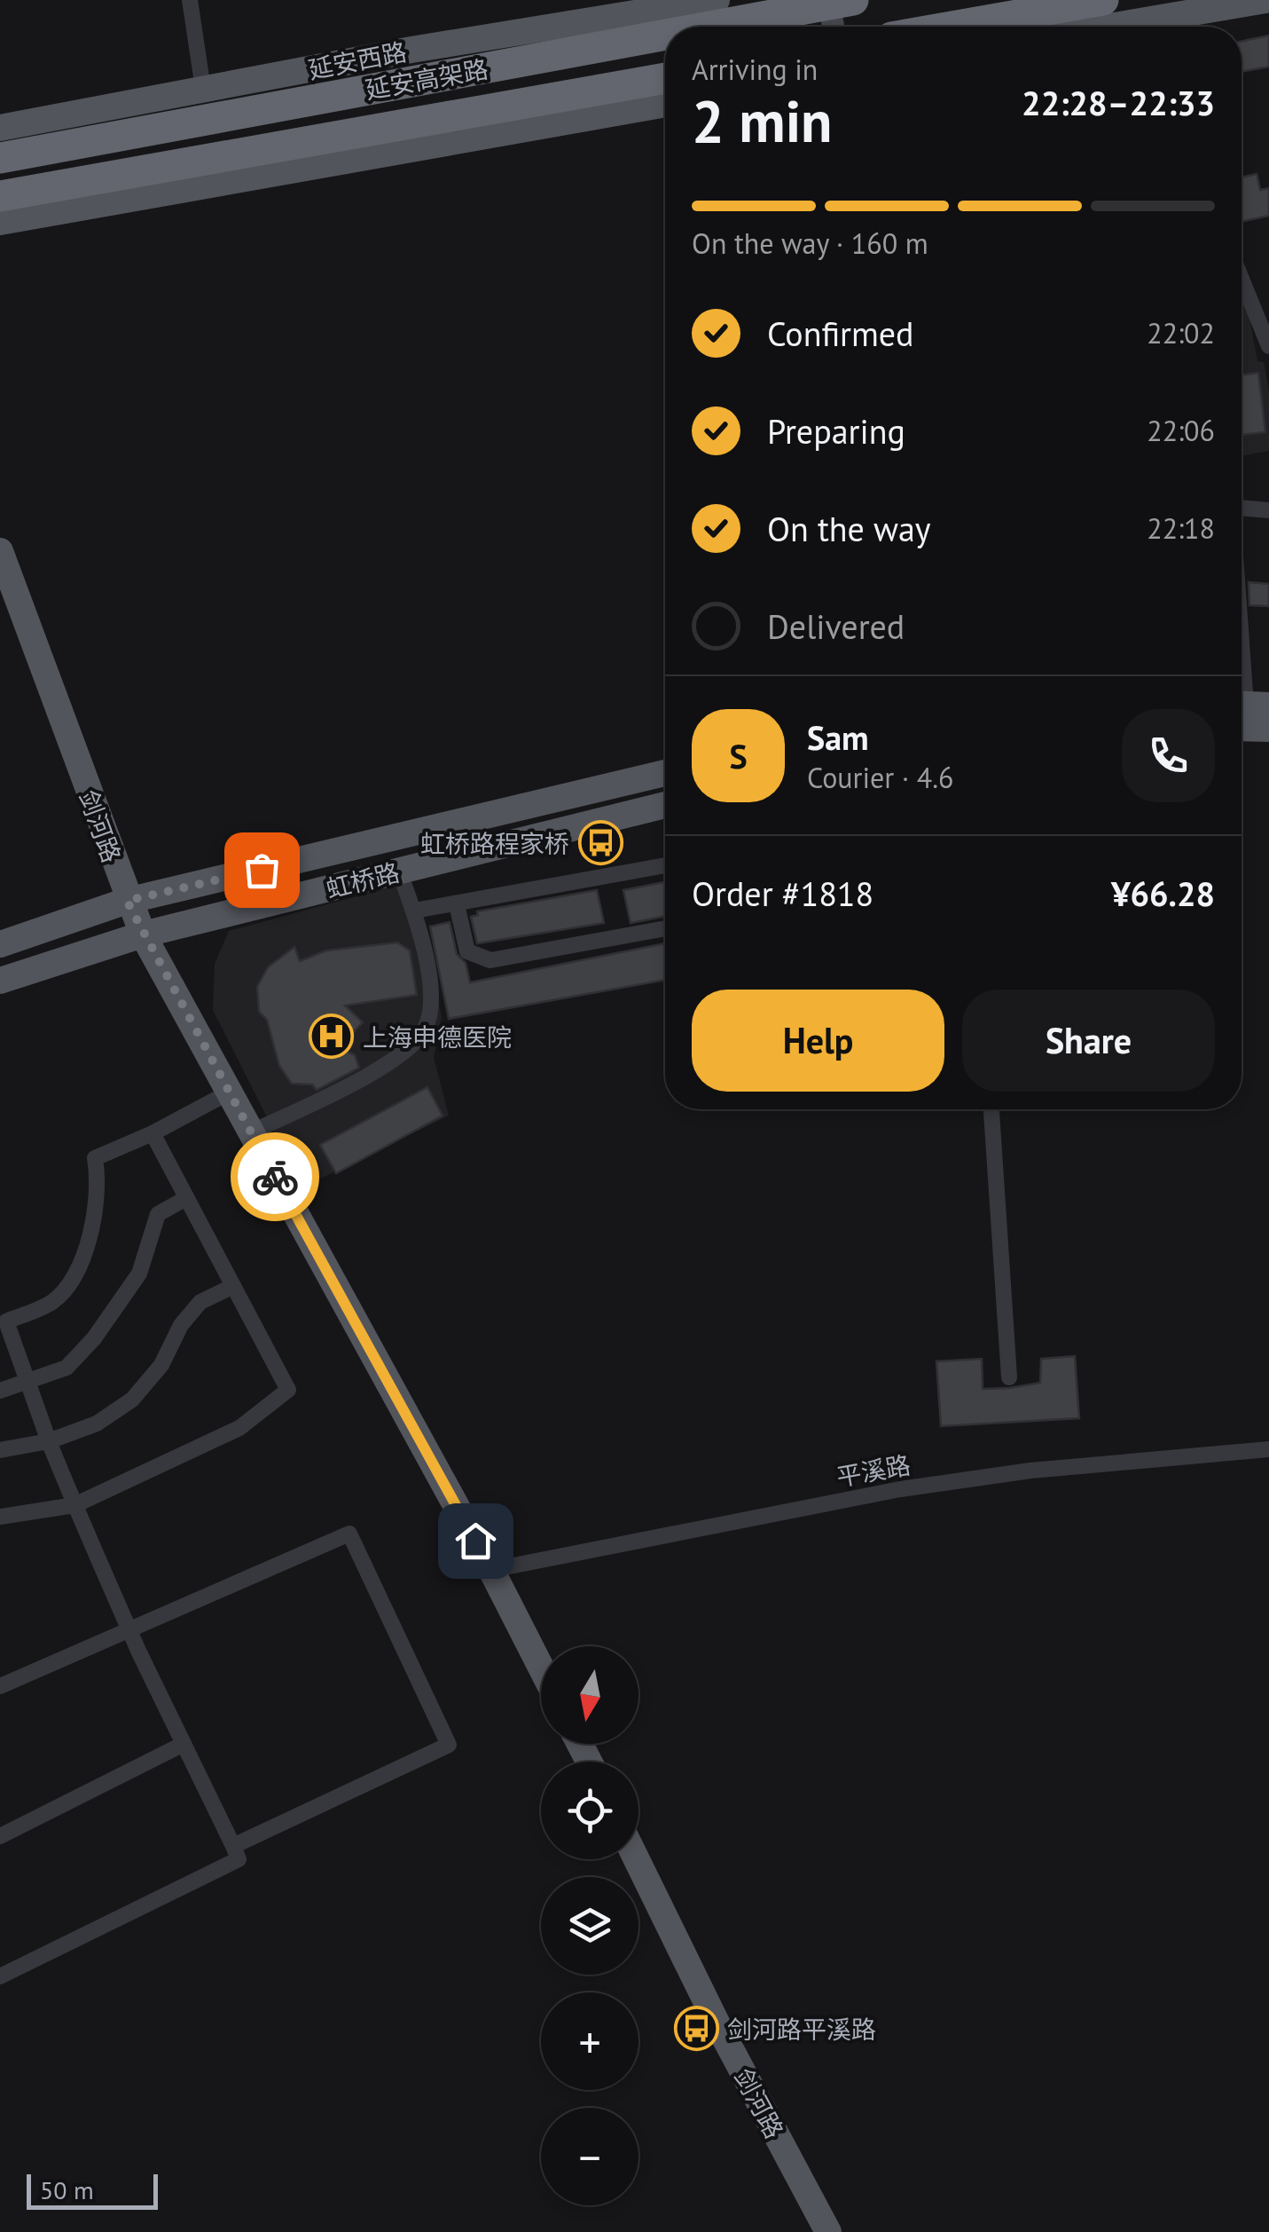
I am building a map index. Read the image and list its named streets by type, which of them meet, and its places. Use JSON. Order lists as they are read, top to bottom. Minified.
{"streets":{"highway":["延安高架路"],"main road":["延安西路","剑河路","虹桥路"],"street":["平溪路"]},"crossings":[["剑河路","虹桥路"],["剑河路","平溪路"]],"places":{"bus stop":["虹桥路程家桥","剑河路平溪路"],"hospital":["上海申德医院"]},"scale_bar":"50 m","north":"bottom","page":{"heading":["2 min","Arriving in","22:28–22:33"],"panel":["Sam","Courier · 4.6","Order #1818","¥66.28"],"bar":"On the way · 160 m","list":[["Confirmed","22:02"],["Preparing","22:06"],["On the way","22:18"],"Delivered"],"round":"S","buttons":["Help","Share"],"map_buttons":["+","−"],"scale":"50 m"}}
